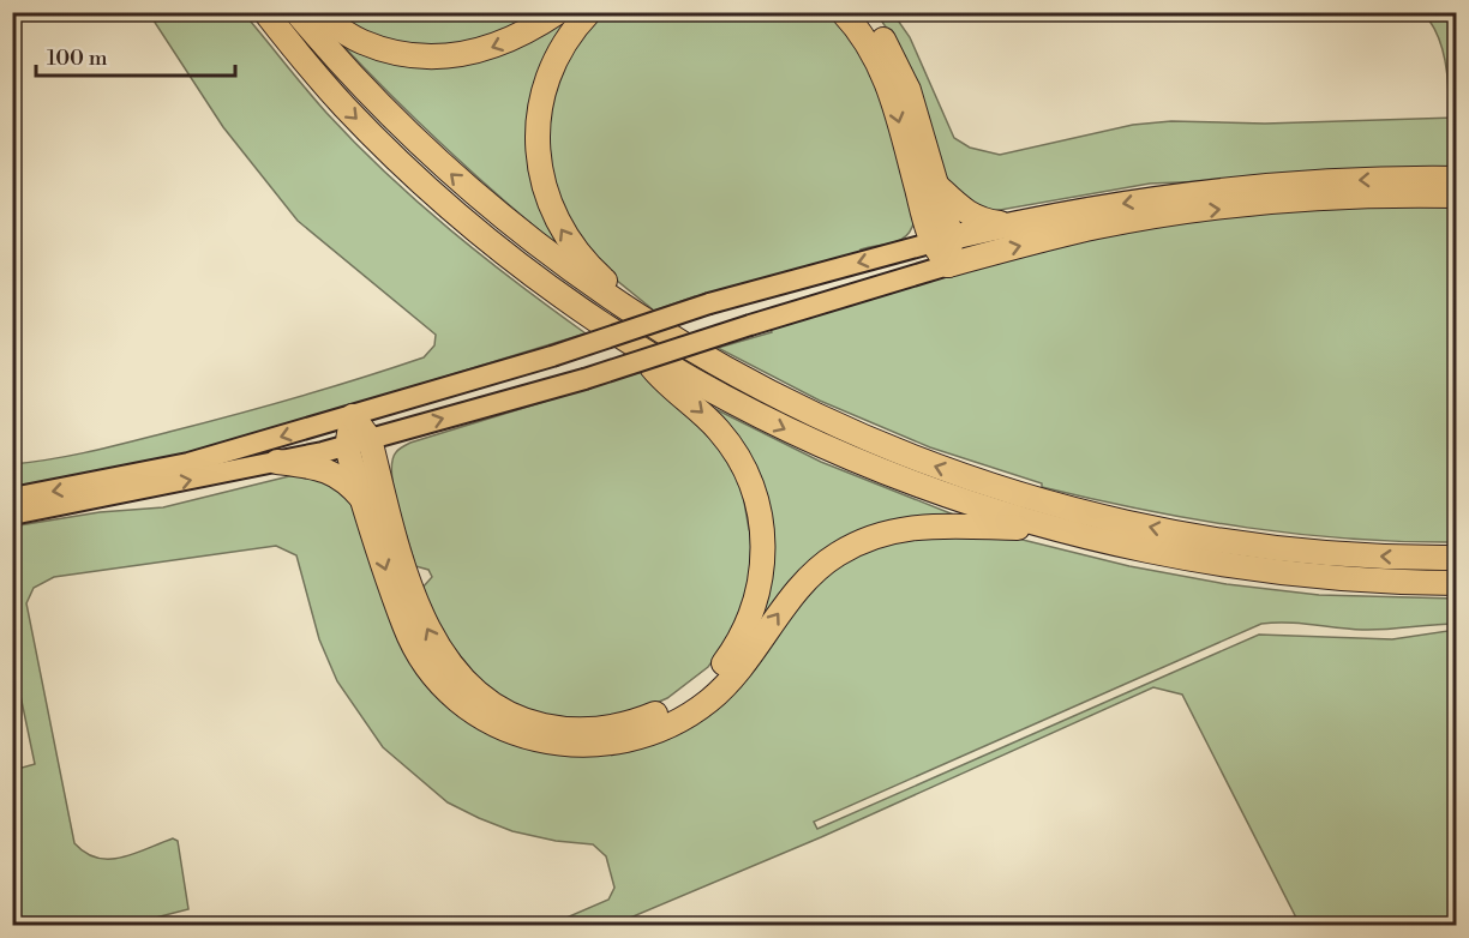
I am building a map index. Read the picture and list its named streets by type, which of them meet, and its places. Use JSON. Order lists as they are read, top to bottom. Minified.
{"scale_bar":"100 m"}
